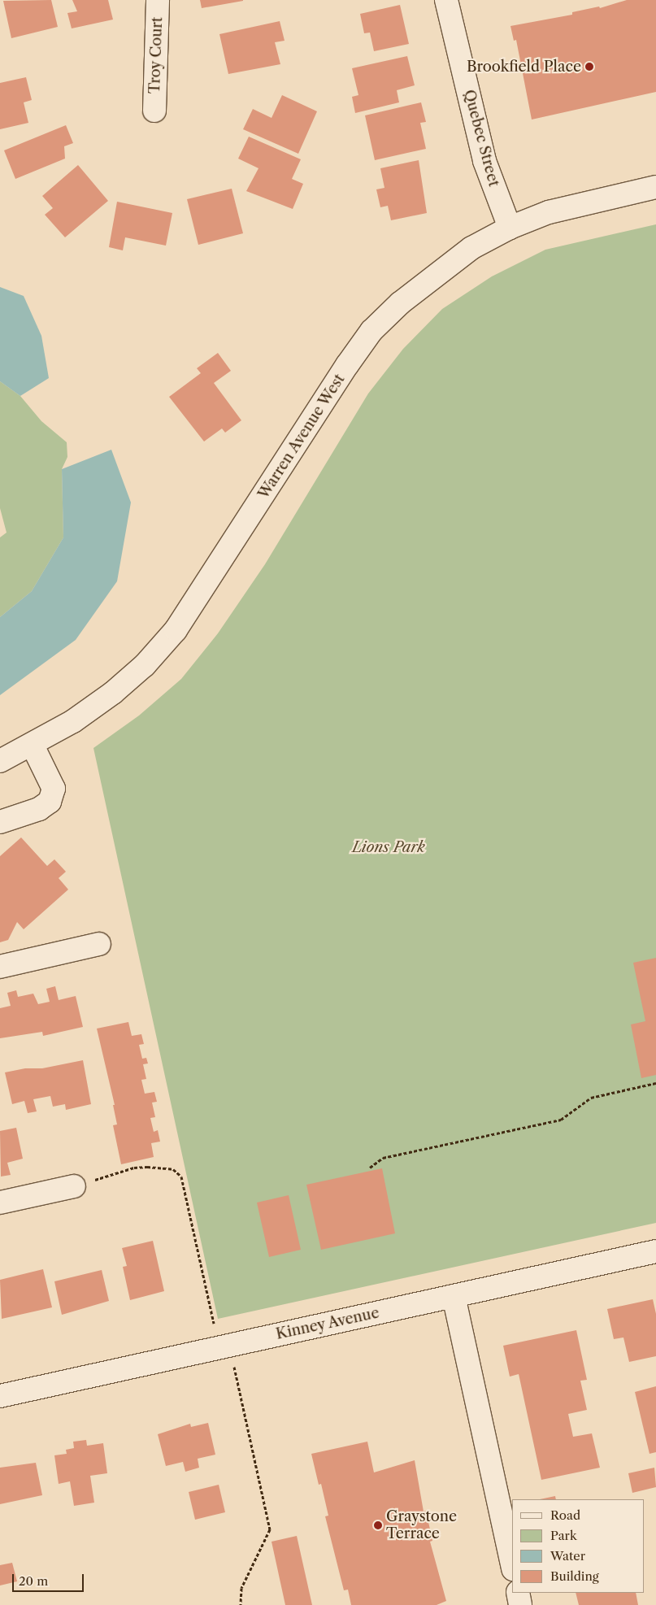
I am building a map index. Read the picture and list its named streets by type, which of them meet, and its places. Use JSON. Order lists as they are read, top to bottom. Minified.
{"streets":{"street":["Troy Court","Quebec Street","Warren Avenue West","Kinney Avenue"]},"crossings":[["Quebec Street","Warren Avenue West"]],"parks":["Lions Park"],"places":["Brookfield Place","Graystone Terrace"],"legend":["Road","Park","Water","Building"],"scale_bar":"20 m"}
